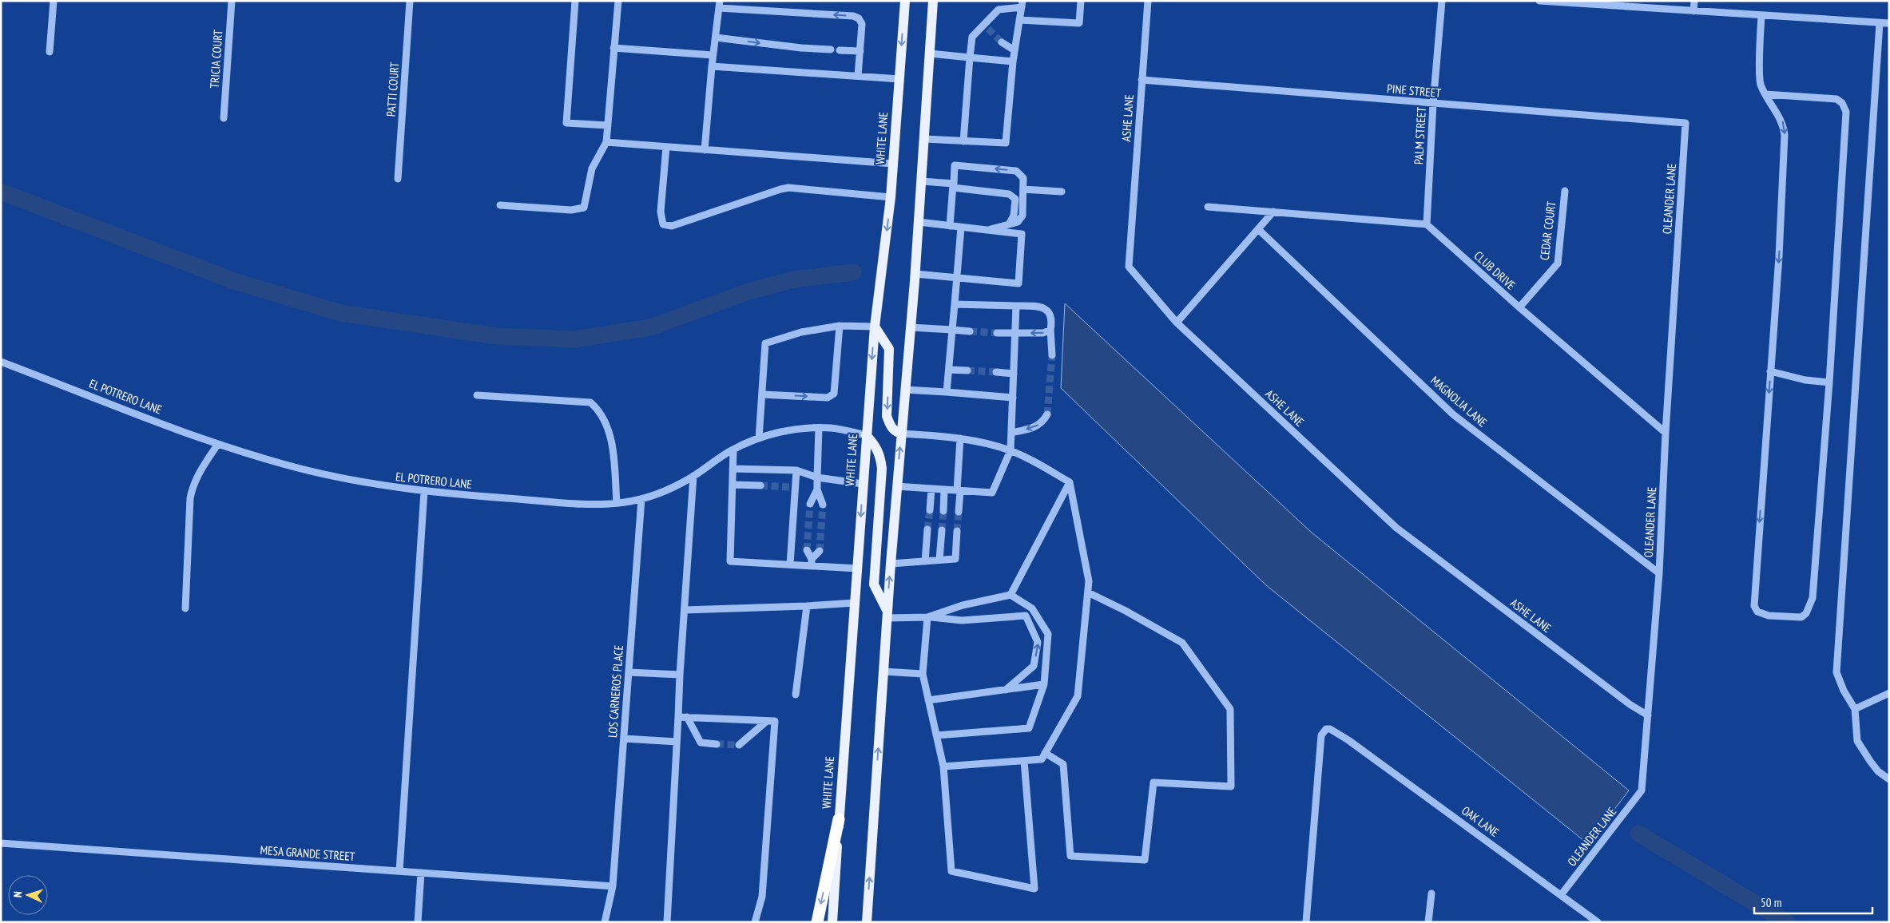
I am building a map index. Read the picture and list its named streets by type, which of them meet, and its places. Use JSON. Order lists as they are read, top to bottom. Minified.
{"streets":{"main road":["WHITE LANE"],"street":["TRICIA COURT","PATTI COURT","PINE STREET","ASHE LANE","PALM STREET","OLEANDER LANE","CEDAR COURT","CLUB DRIVE","EL POTRERO LANE","MAGNOLIA LANE","LOS CARNEROS PLACE","OAK LANE","MESA GRANDE STREET"]},"crossings":[["PINE STREET","ASHE LANE"],["PINE STREET","PALM STREET"],["PINE STREET","OLEANDER LANE"],["ASHE LANE","OLEANDER LANE"],["PALM STREET","CLUB DRIVE"],["WHITE LANE","EL POTRERO LANE"],["OLEANDER LANE","CLUB DRIVE"],["OLEANDER LANE","MAGNOLIA LANE"],["OLEANDER LANE","OAK LANE"],["CEDAR COURT","CLUB DRIVE"],["EL POTRERO LANE","LOS CARNEROS PLACE"],["LOS CARNEROS PLACE","MESA GRANDE STREET"]],"scale_bar":"50 m","north":"left"}
